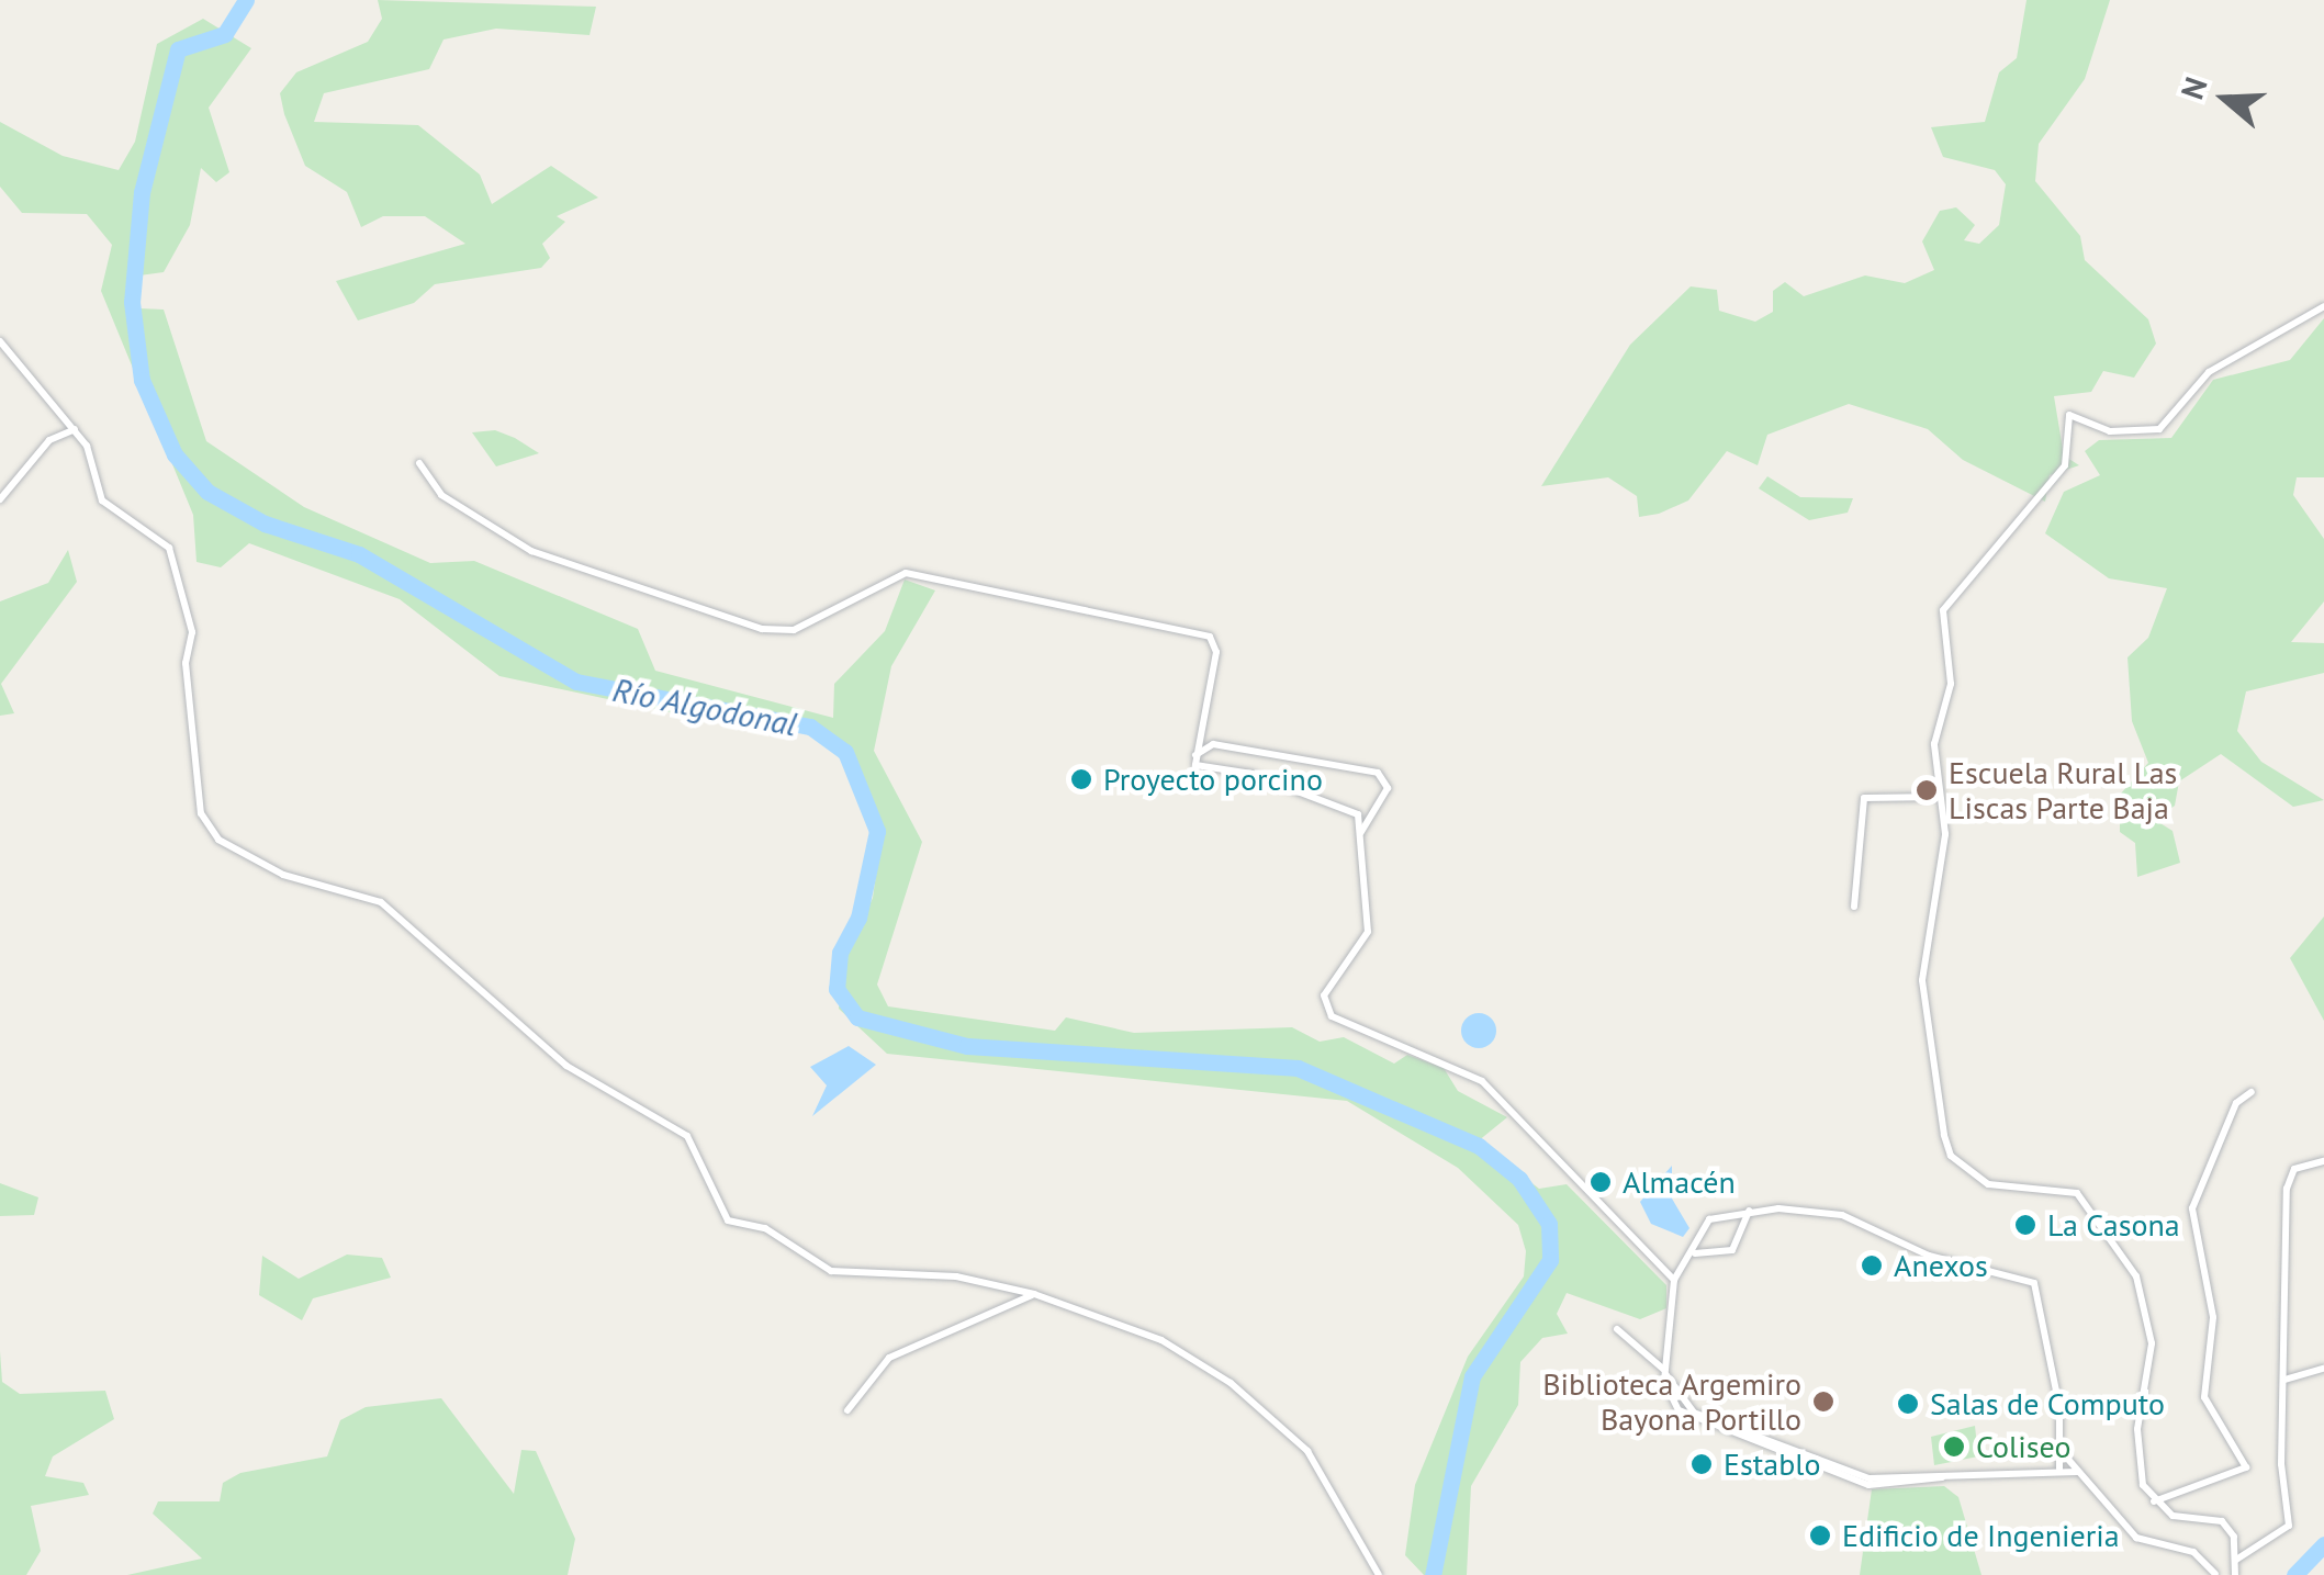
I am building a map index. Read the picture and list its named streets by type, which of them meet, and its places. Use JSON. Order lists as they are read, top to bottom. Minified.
{"water":["Río Algodonal"],"places":["Proyecto porcino","Escuela Rural Las Liscas Parte Baja","Almacén","La Casona","Anexos","Biblioteca Argemiro Bayona Portillo","Salas de Computo","Coliseo","Establo","Edificio de Ingenieria"],"north":"left"}
